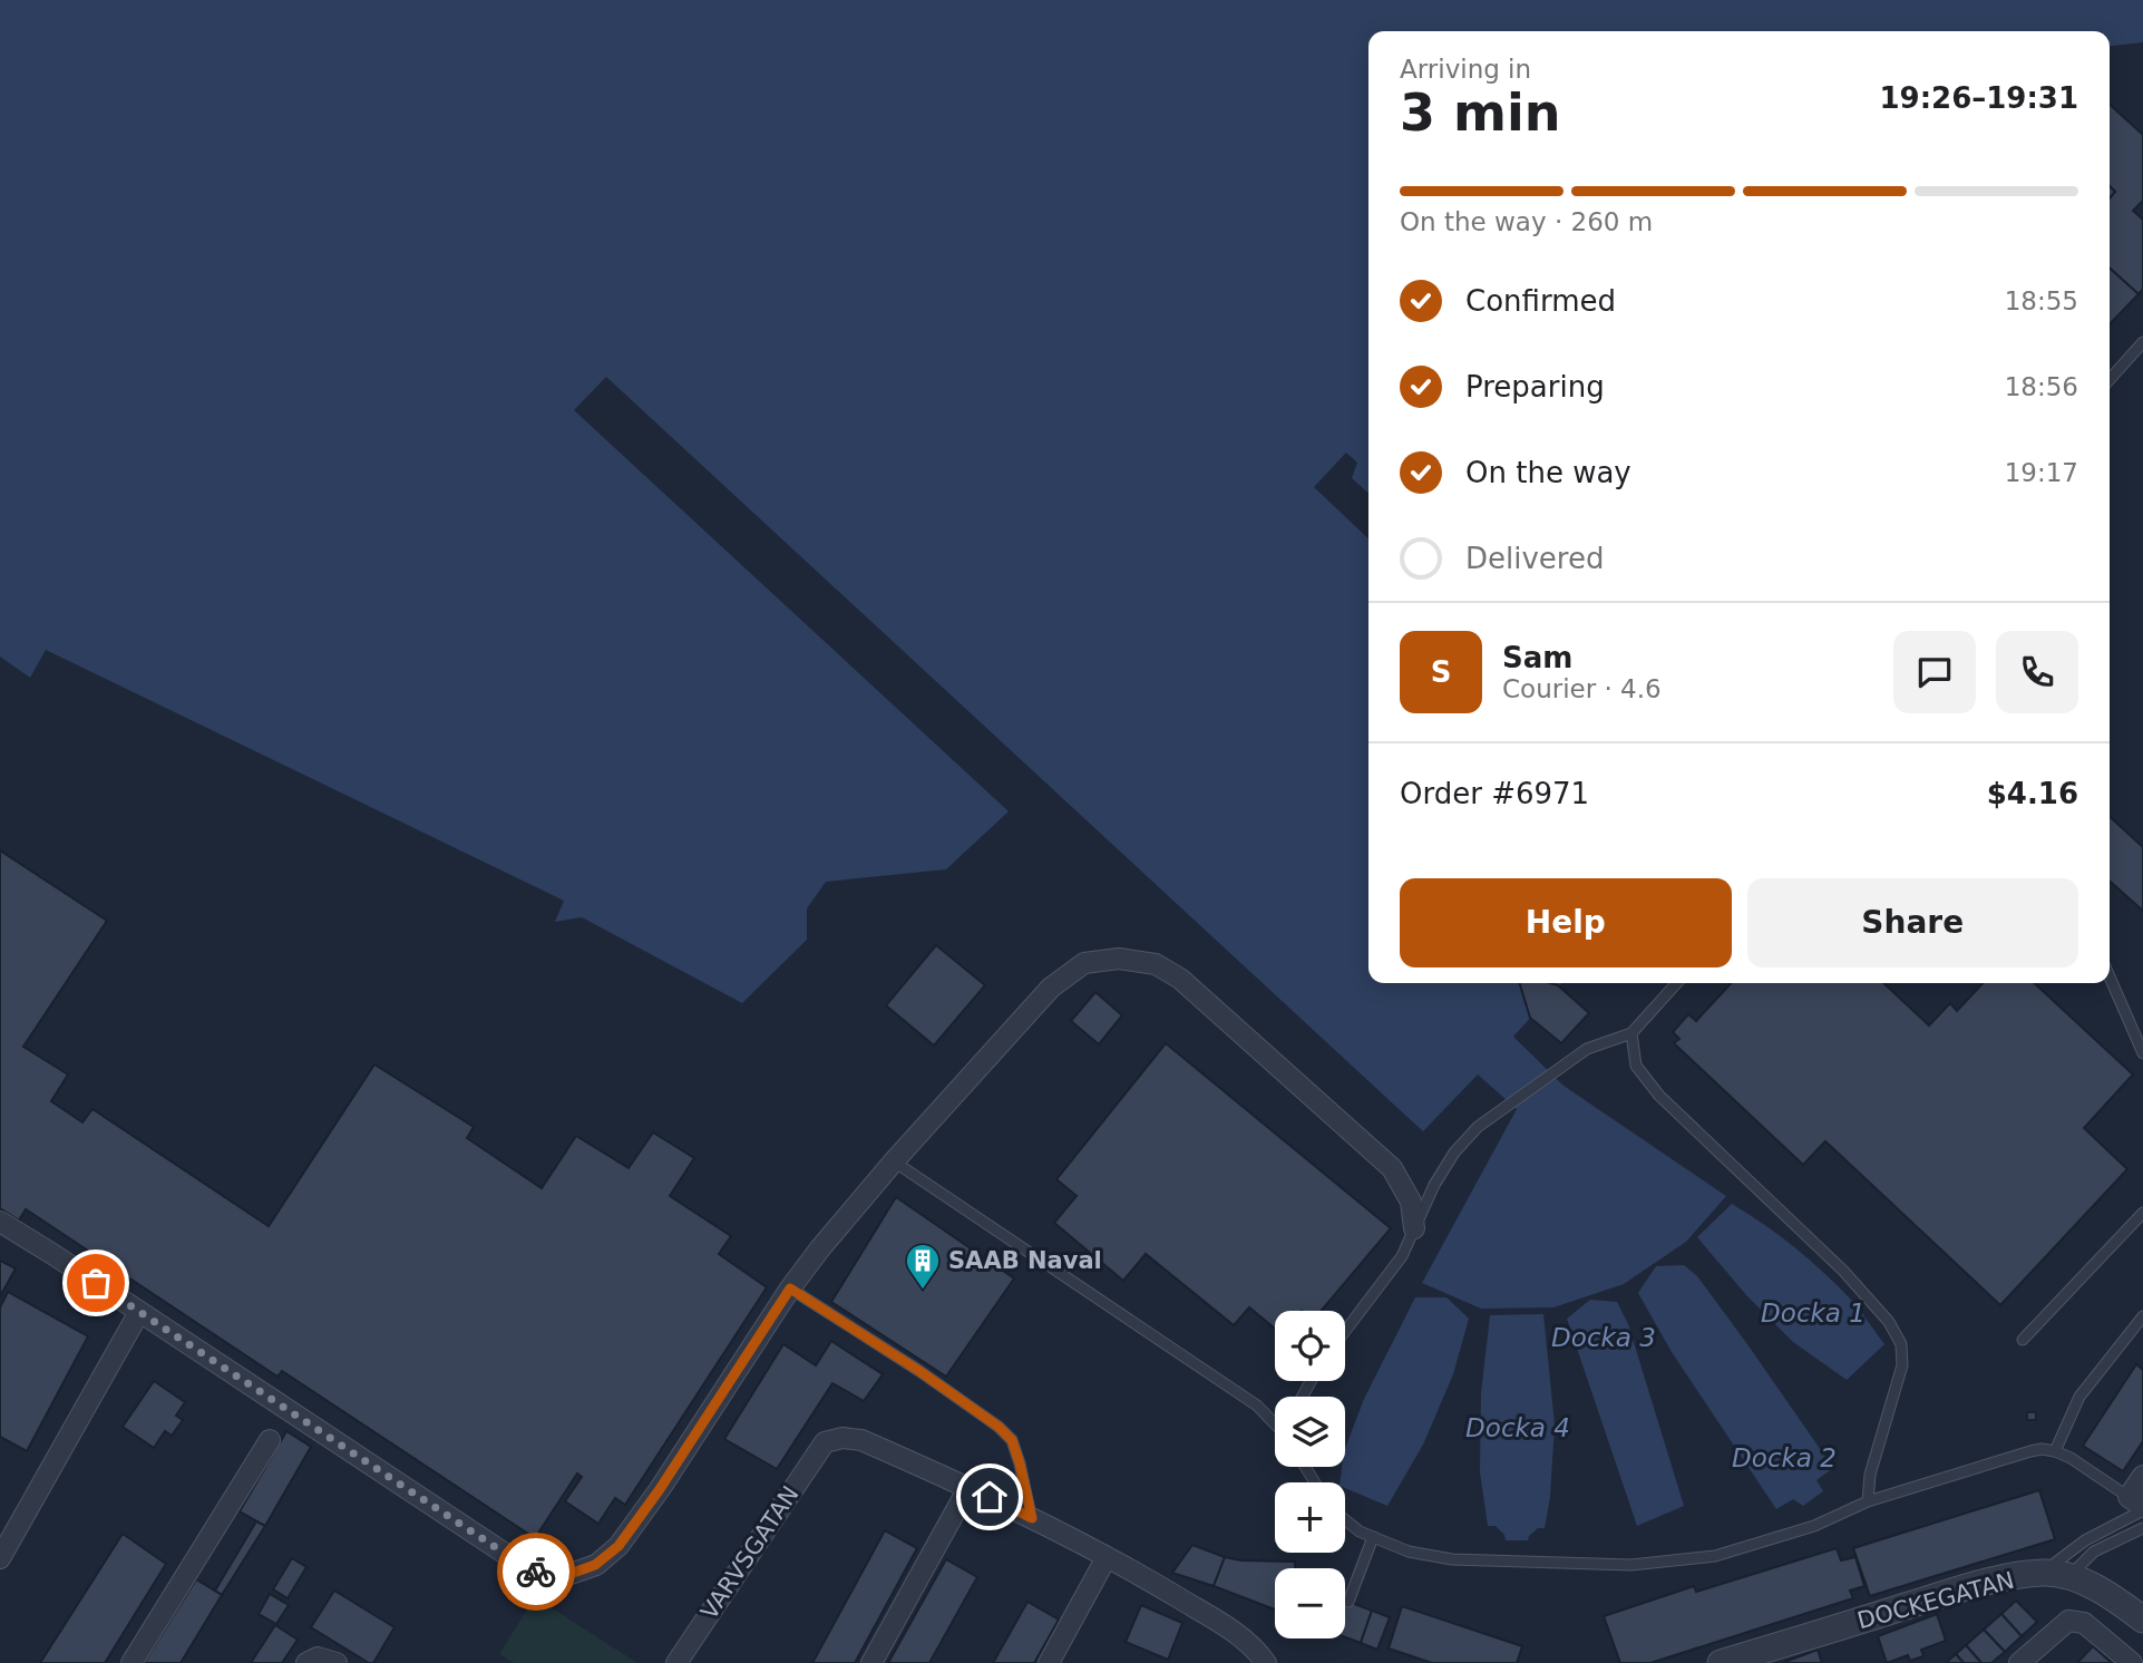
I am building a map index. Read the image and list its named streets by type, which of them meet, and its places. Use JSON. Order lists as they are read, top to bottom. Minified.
{"streets":{"street":["VARVSGATAN","DOCKEGATAN"]},"water":["Docka 1","Docka 3","Docka 4","Docka 2"],"places":{"building":["SAAB Naval"]},"page":{"heading":["3 min","Arriving in","19:26–19:31"],"panel":["Sam","Courier · 4.6","Order #6971","$4.16"],"bar":"On the way · 260 m","list":[["Confirmed","18:55"],["Preparing","18:56"],["On the way","19:17"],"Delivered"],"round":"S","buttons":["Help","Share"],"map_buttons":["+","−"]}}
